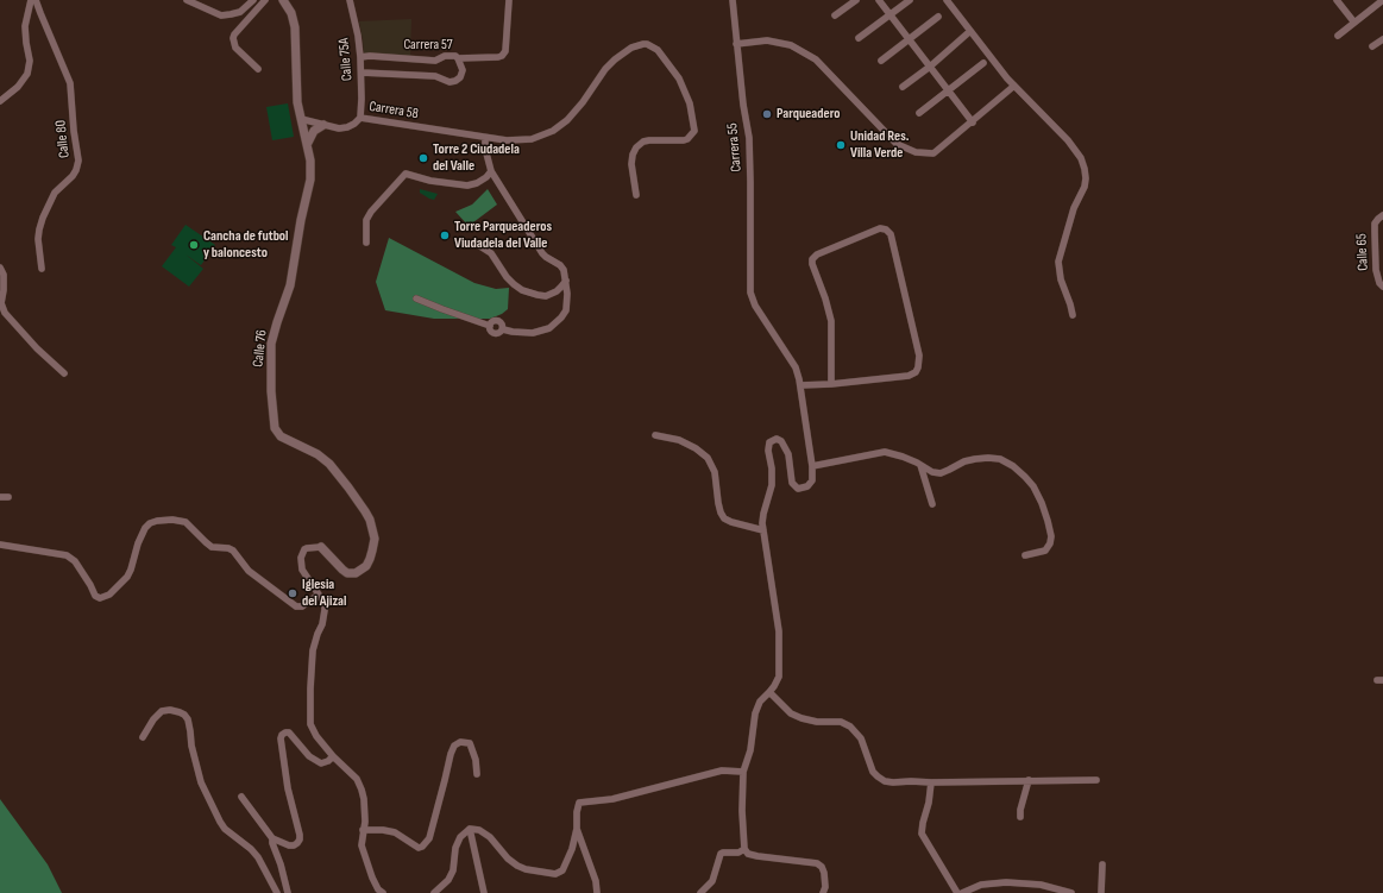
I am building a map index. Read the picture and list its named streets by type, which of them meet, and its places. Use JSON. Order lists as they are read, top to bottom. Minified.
{"streets":{"street":["Carrera 57","Calle 75A","Carrera 58","Calle 80","Carrera 55","Calle 65","Calle 76"]},"crossings":[["Carrera 57","Calle 75A"],["Calle 75A","Carrera 58"],["Carrera 58","Calle 76"]],"places":["Parqueadero","Unidad Res. Villa Verde","Torre 2 Ciudadela del Valle","Torre Parqueaderos Viudadela del Valle","Cancha de futbol y baloncesto","Iglesia del Ajizal"]}
